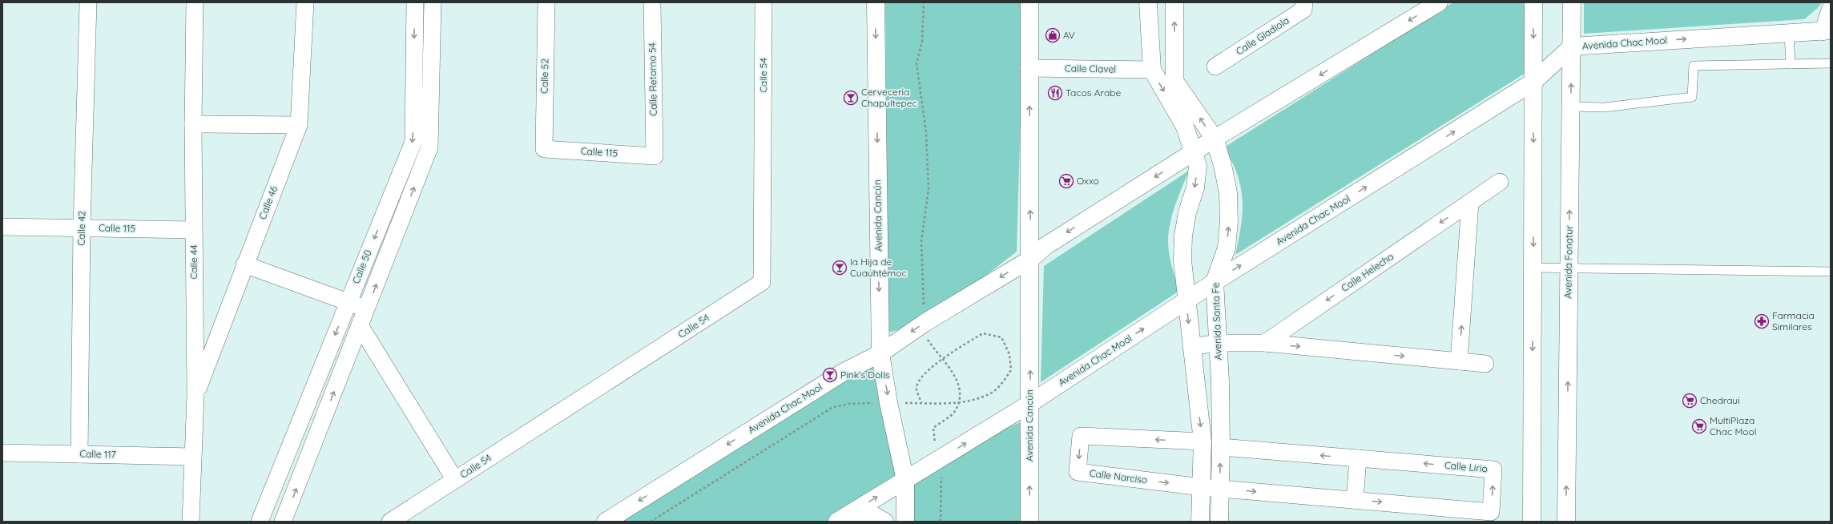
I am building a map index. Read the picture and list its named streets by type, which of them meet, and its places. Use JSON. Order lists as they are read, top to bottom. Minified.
{"streets":{"main road":["Avenida Chac Mool","Avenida Cancún","Avenida Fonatur","Avenida Santa Fe"],"street":["Calle Gladiola","Calle Clavel","Calle 54","Calle 52","Calle Retorno 54","Calle 115","Calle 46","Calle 42","Calle 44","Calle 50","Calle Helecho","Calle 117","Calle Lirio","Calle Narciso"]},"crossings":[["Avenida Chac Mool","Avenida Cancún"],["Avenida Chac Mool","Avenida Fonatur"],["Avenida Chac Mool","Avenida Santa Fe"],["Calle Clavel","Avenida Cancún"],["Calle 52","Calle 115"],["Calle Retorno 54","Calle 115"],["Calle 115","Calle 42"],["Calle 115","Calle 44"],["Calle 46","Calle 44"],["Calle 42","Calle 117"],["Calle 44","Calle 117"],["Avenida Santa Fe","Calle Lirio"],["Calle Lirio","Calle Narciso"]],"one_way":["Calle Helecho"],"places":{"shop":["AV"],"restaurant":["Tacos Arabe"],"bar":["Cerveceria Chapultepec","la Hija de Cuauhtémoc","Pink’s Dolls"],"supermarket":["Oxxo","Chedraui","MultiPlaza Chac Mool"],"pharmacy":["Farmacia Similares"]}}
